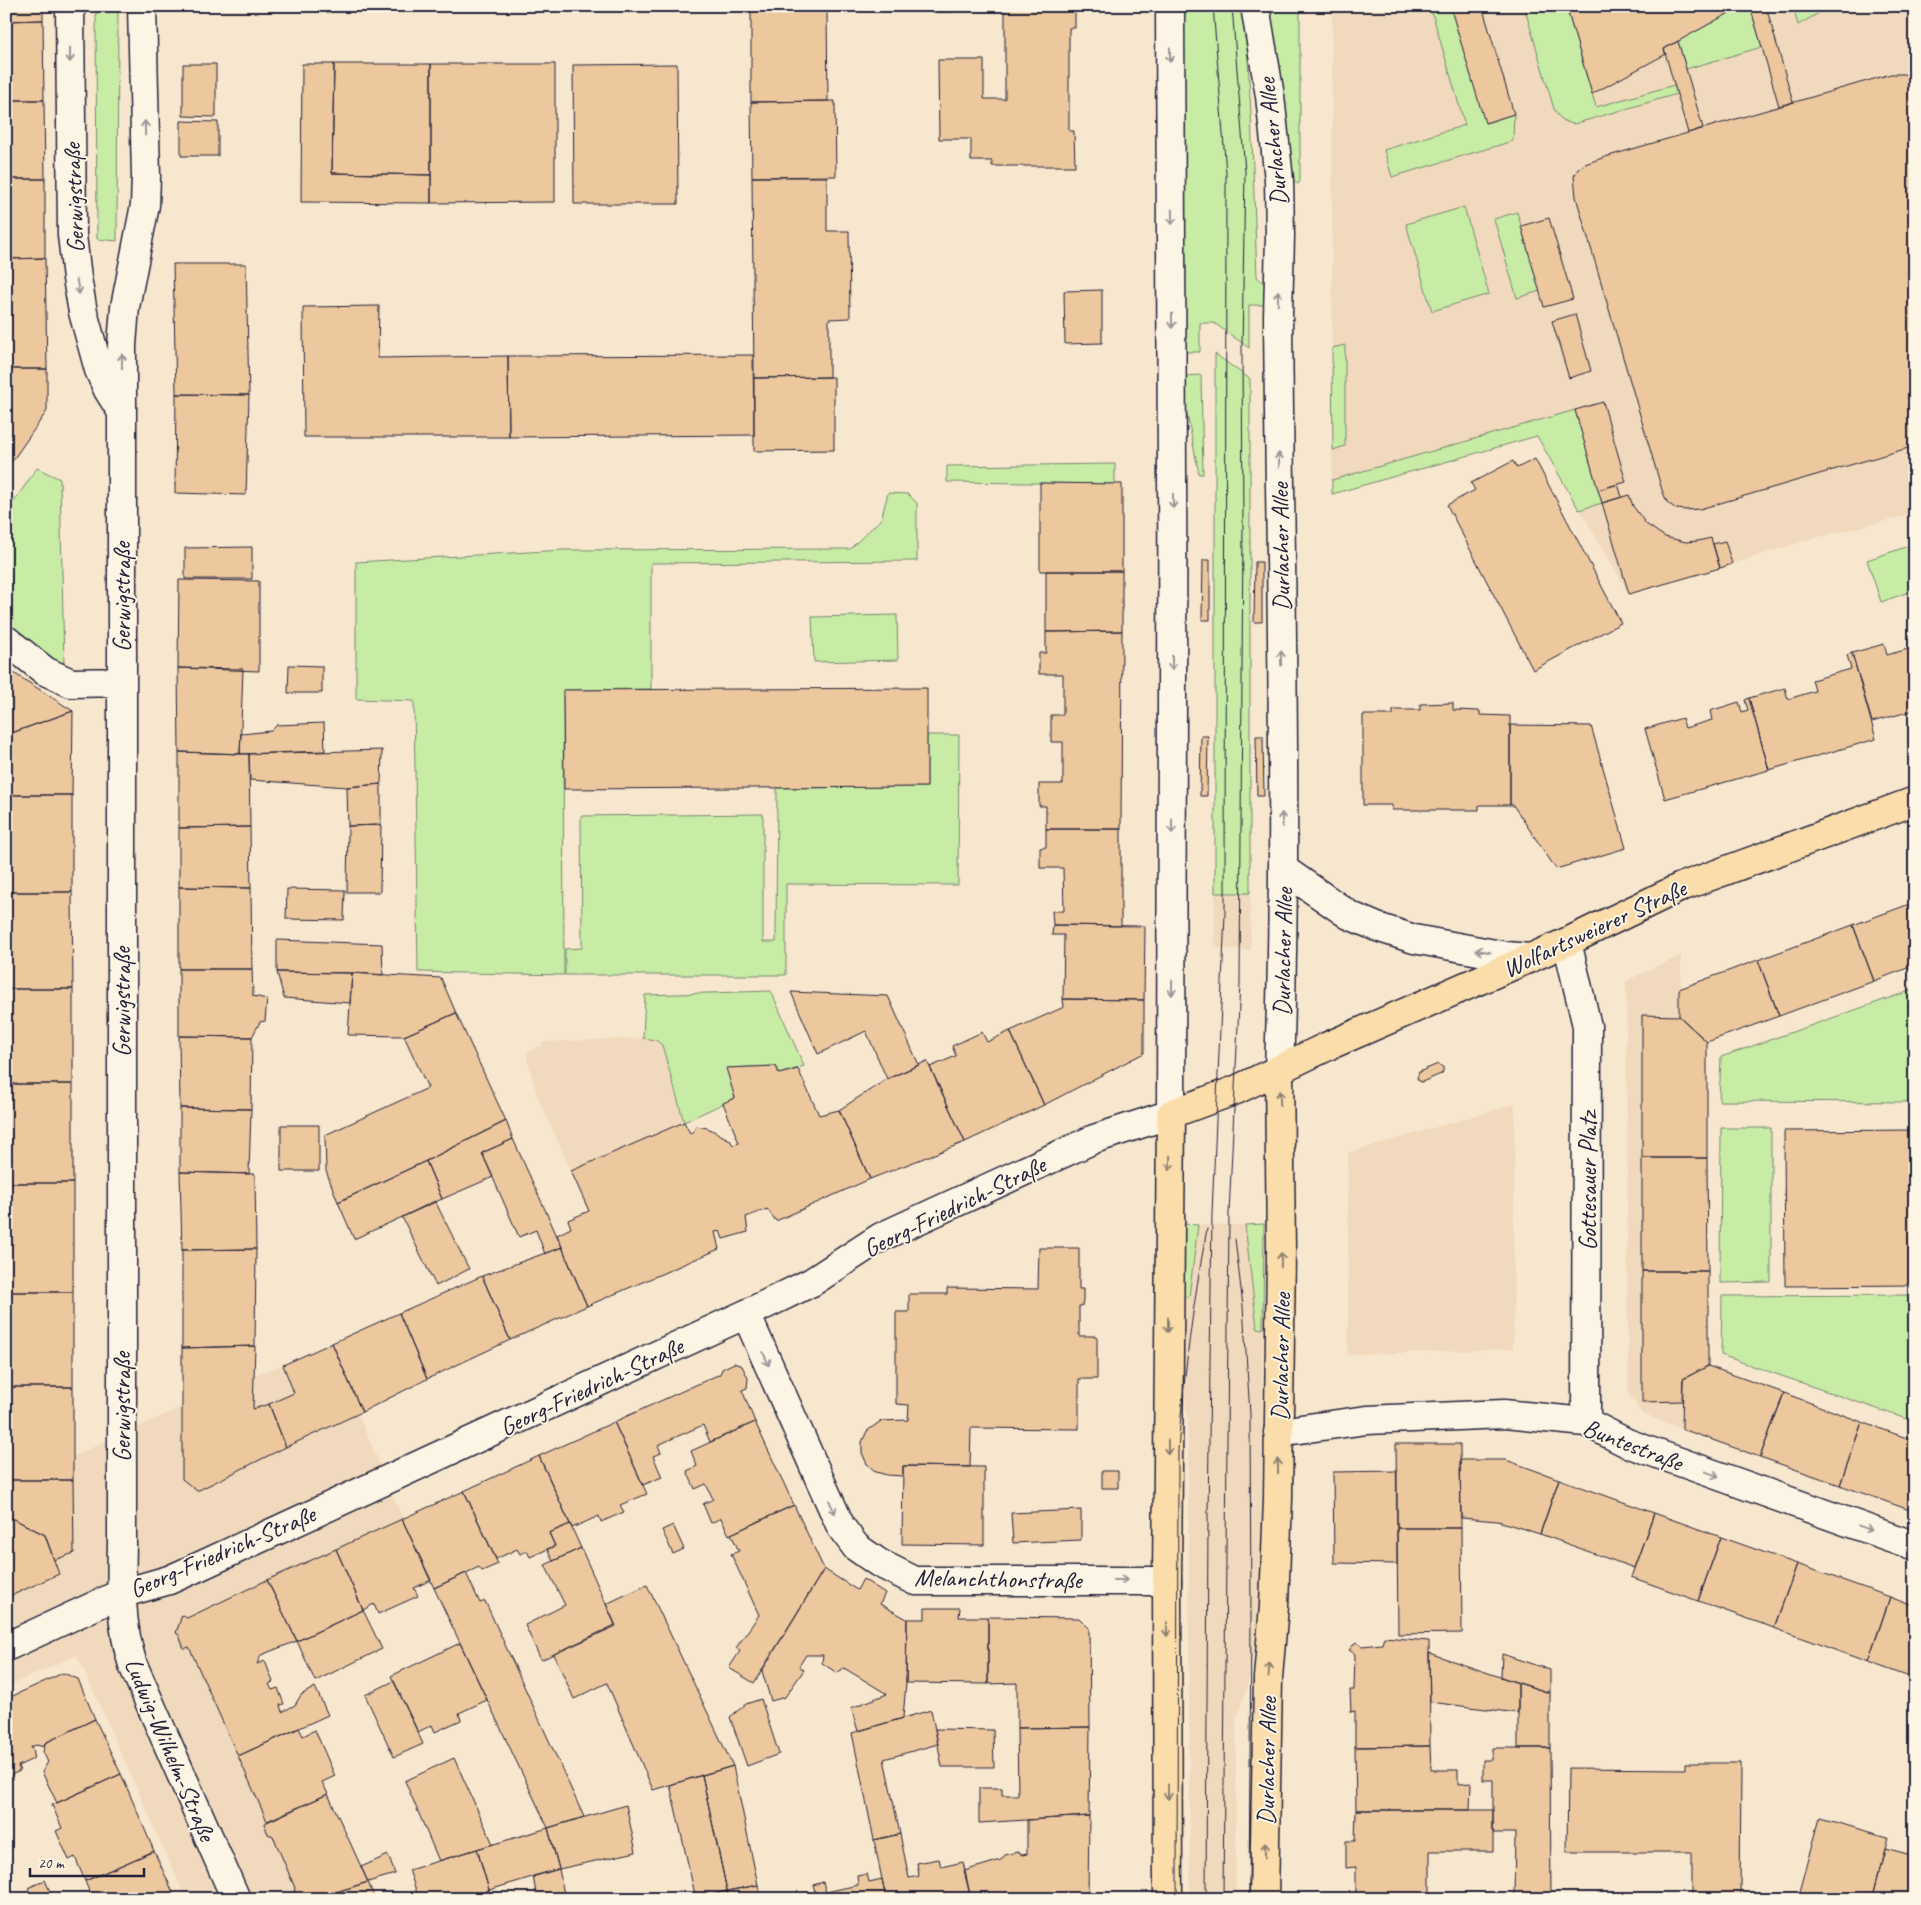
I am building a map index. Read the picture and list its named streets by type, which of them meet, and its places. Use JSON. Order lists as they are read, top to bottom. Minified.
{"streets":{"main road":["Durlacher Allee","Wolfartsweierer Straße"],"street":["Gerwigstraße","Gottesauer Platz","Georg-Friedrich-Straße","Buntestraße","Melanchthonstraße","Ludwig-Wilhelm-Straße"]},"crossings":[["Durlacher Allee","Wolfartsweierer Straße"],["Durlacher Allee","Buntestraße"],["Gerwigstraße","Georg-Friedrich-Straße"],["Gerwigstraße","Ludwig-Wilhelm-Straße"],["Wolfartsweierer Straße","Gottesauer Platz"],["Wolfartsweierer Straße","Georg-Friedrich-Straße"],["Gottesauer Platz","Buntestraße"],["Georg-Friedrich-Straße","Melanchthonstraße"],["Georg-Friedrich-Straße","Ludwig-Wilhelm-Straße"]],"one_way":["Buntestraße","Melanchthonstraße"],"scale_bar":"20 m"}
